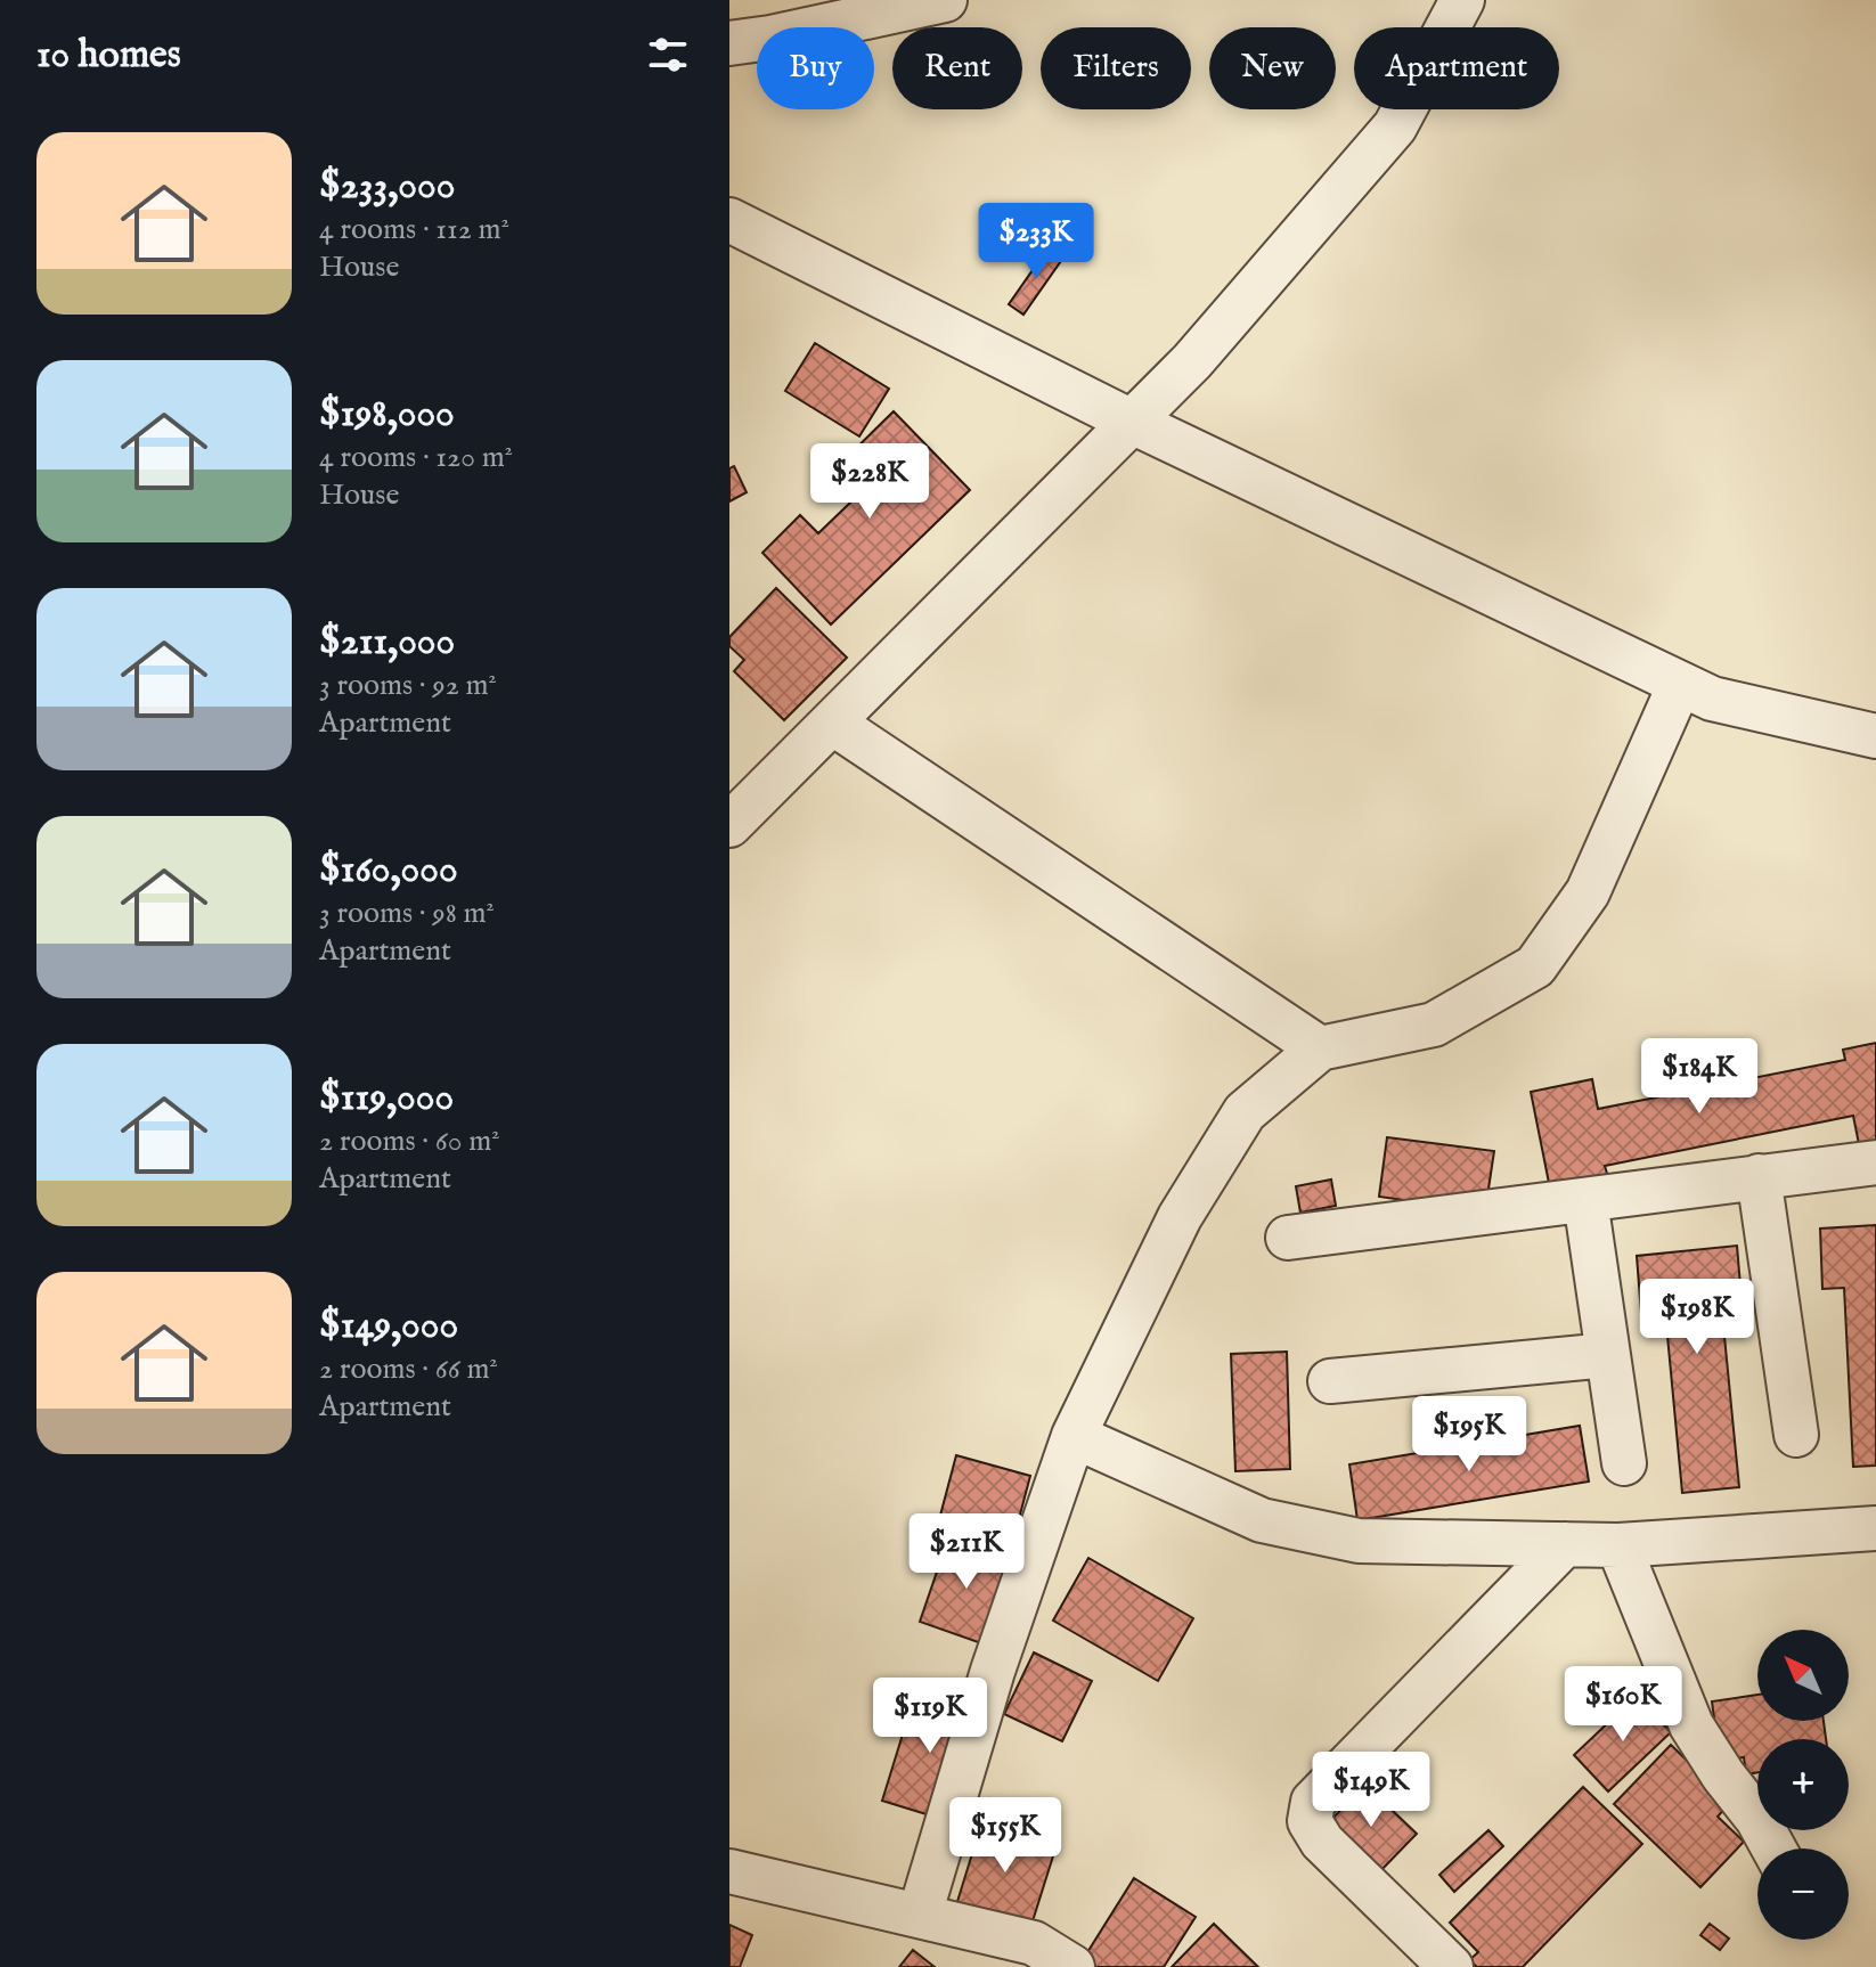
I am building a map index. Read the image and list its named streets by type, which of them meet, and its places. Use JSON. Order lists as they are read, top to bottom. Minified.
{"north":"top left","page":{"heading":"10 homes","chip":["Buy","Rent","Filters","New","Apartment"],"list":[{"name":"$233,000","note":"4 rooms · 112 m² · House"},{"name":"$198,000","note":"4 rooms · 120 m² · House"},{"name":"$211,000","note":"3 rooms · 92 m² · Apartment"},{"name":"$160,000","note":"3 rooms · 98 m² · Apartment"},{"name":"$119,000","note":"2 rooms · 60 m² · Apartment"},{"name":"$149,000","note":"2 rooms · 66 m² · Apartment"}],"price":["$233K","$228K","$184K","$198K","$195K","$211K","$160K","$119K","$149K","$155K"],"map_buttons":["+","−"]}}
